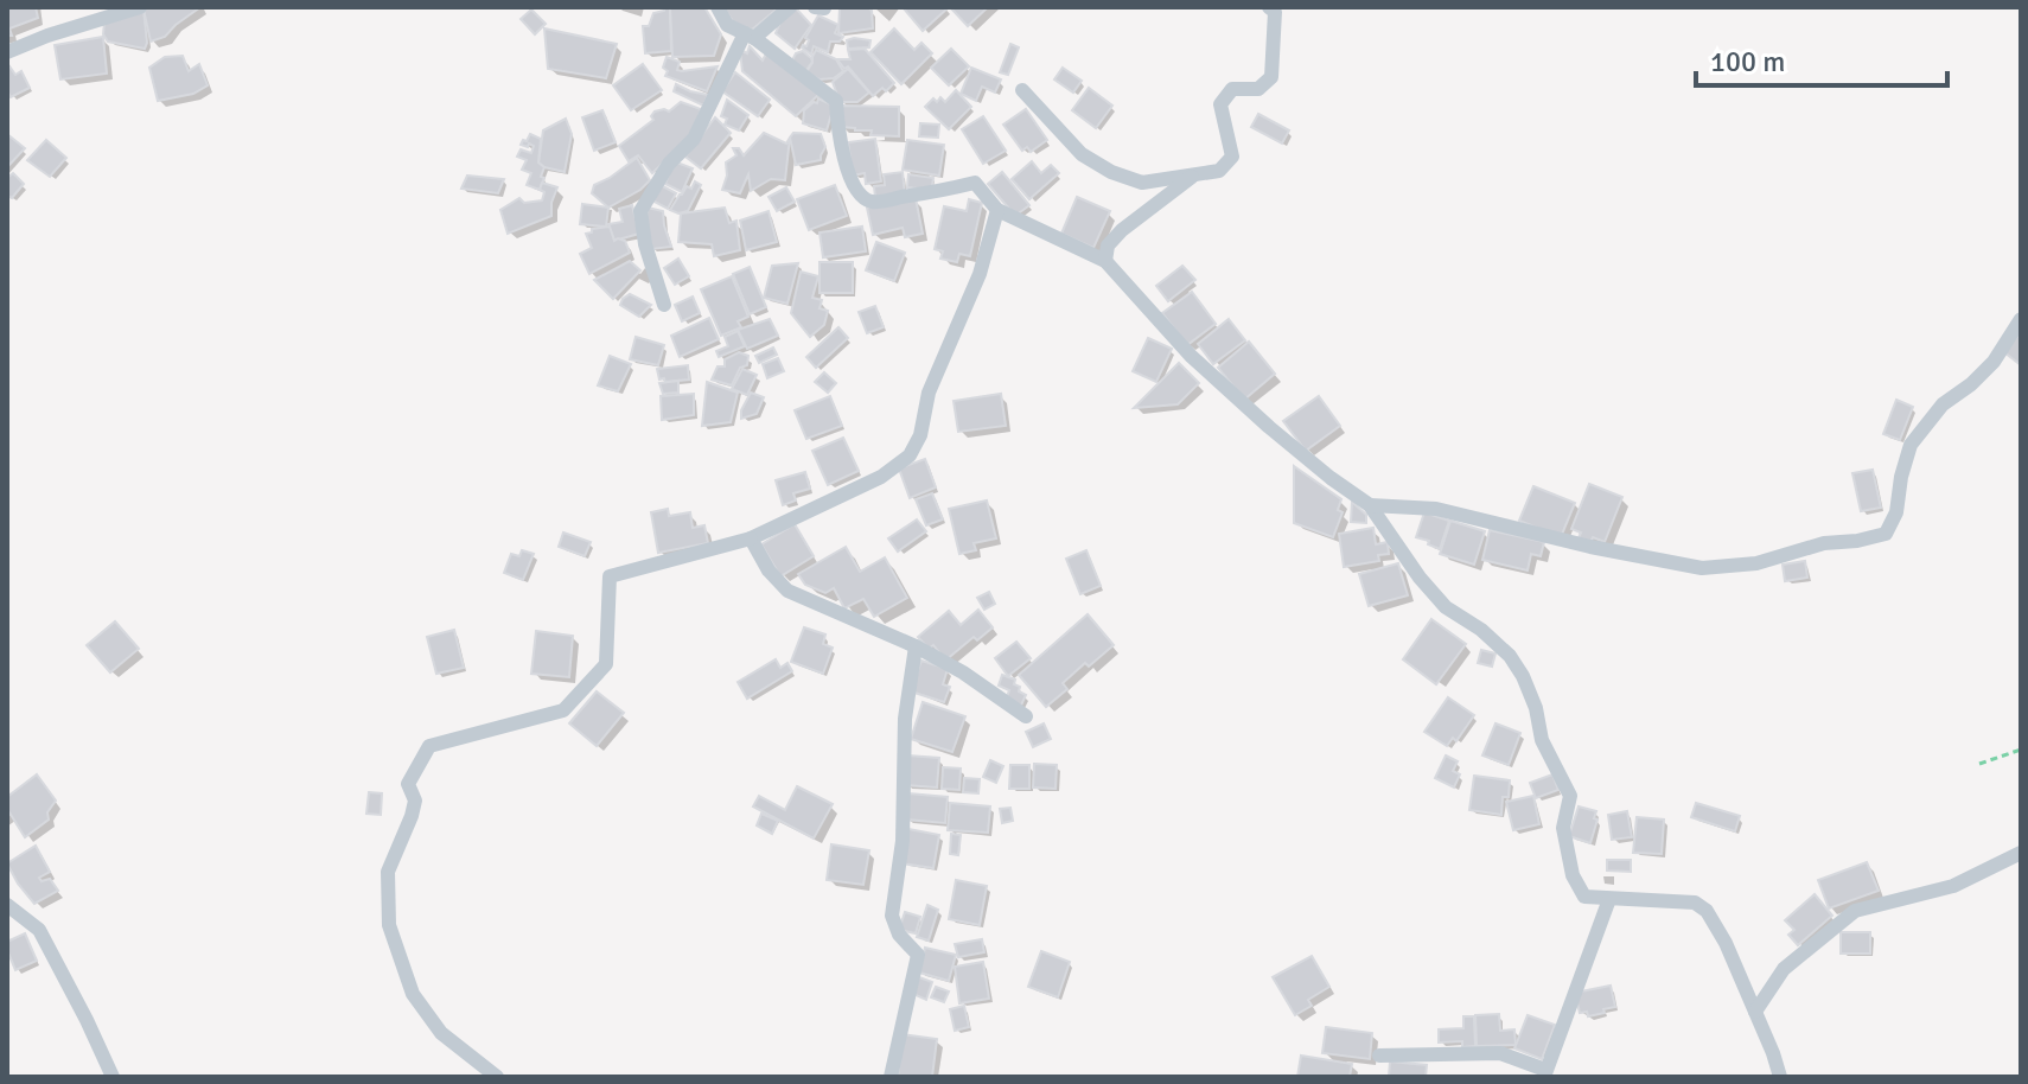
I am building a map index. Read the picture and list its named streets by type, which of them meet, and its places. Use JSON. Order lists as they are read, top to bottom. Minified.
{"scale_bar":"100 m"}
